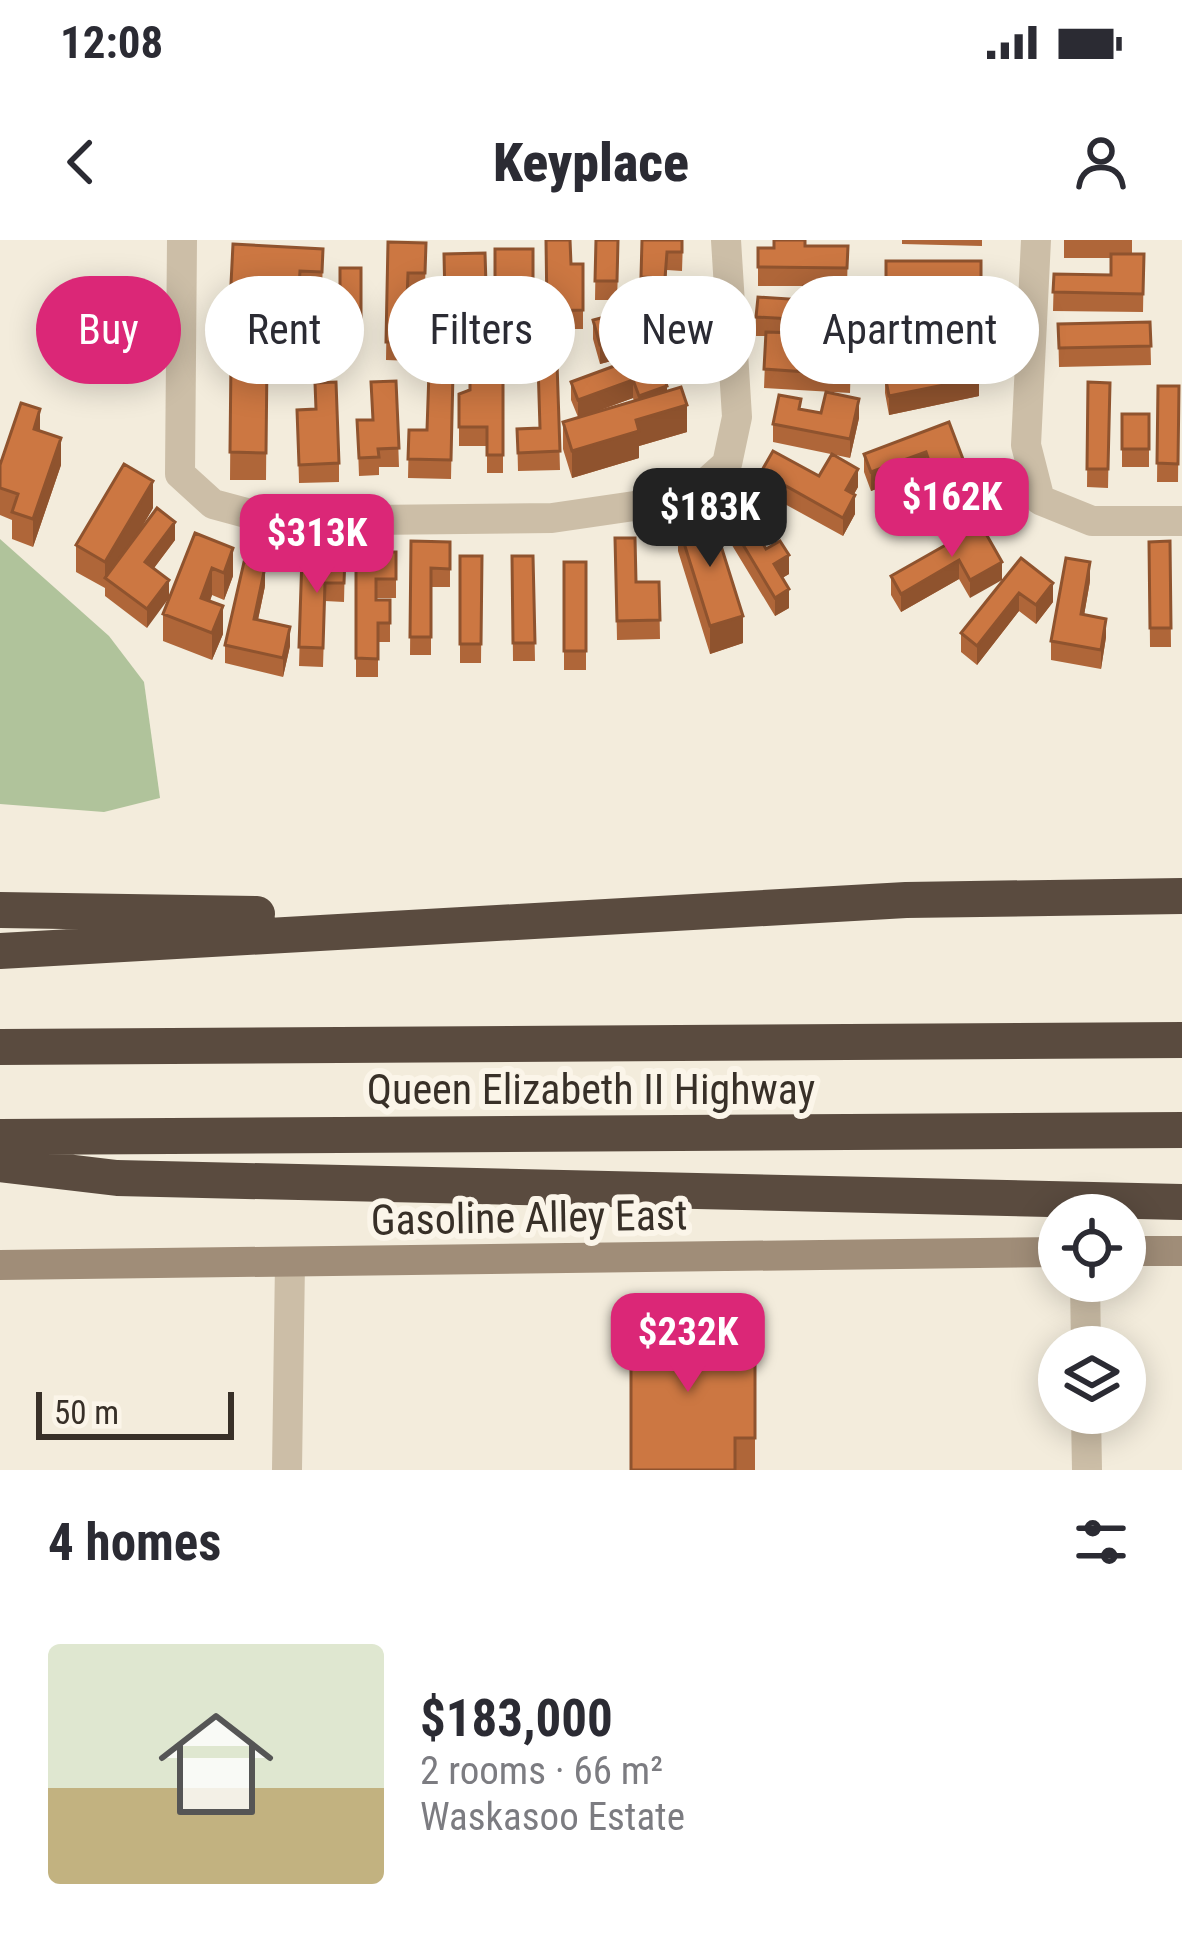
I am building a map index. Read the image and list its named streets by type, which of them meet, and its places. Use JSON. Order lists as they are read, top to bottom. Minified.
{"streets":{"highway":["Queen Elizabeth II Highway"],"street":["Gasoline Alley East"]},"scale_bar":"50 m","page":{"status":"12:08","header":"Keyplace","chip":["Buy","Rent","Filters","New","Apartment"],"price":["$162K","$183K","$313K","$232K"],"scale":"50 m","heading":"4 homes","list":[{"name":"$183,000","note":"2 rooms · 66 m² · Waskasoo Estate"}]}}
